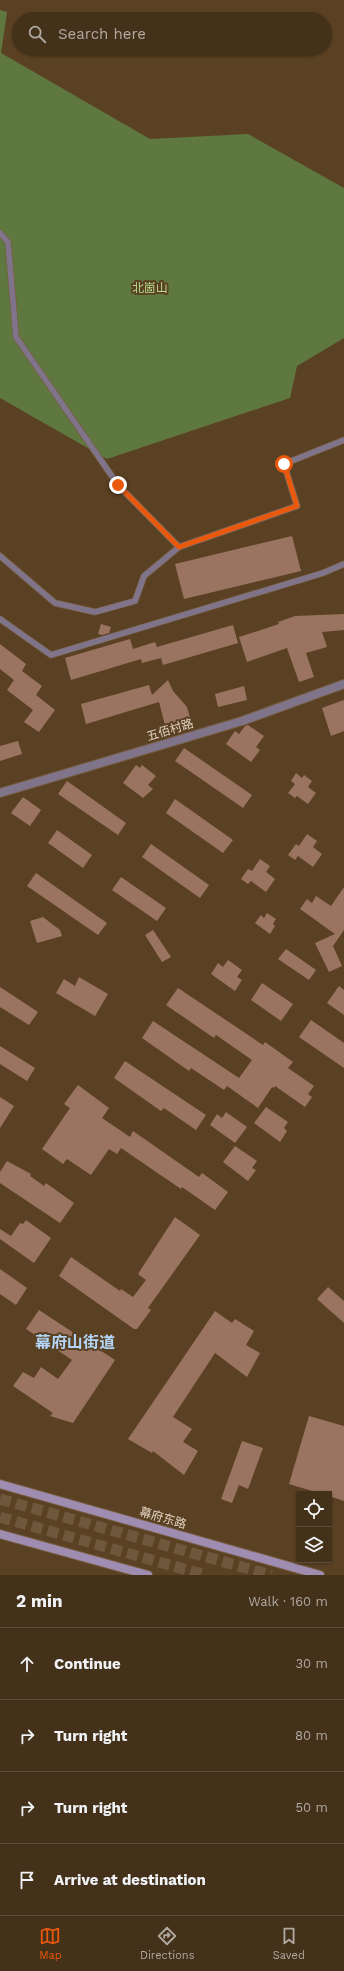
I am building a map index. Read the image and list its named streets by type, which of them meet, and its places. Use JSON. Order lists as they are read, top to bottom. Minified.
{"streets":{"main road":["幕府东路"],"street":["五佰村路"]},"districts":["幕府山街道"],"parks":["北崮山"],"page":{"search":"Search here","heading":["2 min","Walk · 160 m"],"list":[["Continue","30 m"],["Turn right","80 m"],["Turn right","50 m"],"Arrive at destination"],"nav":["Map","Directions","Saved"]}}
